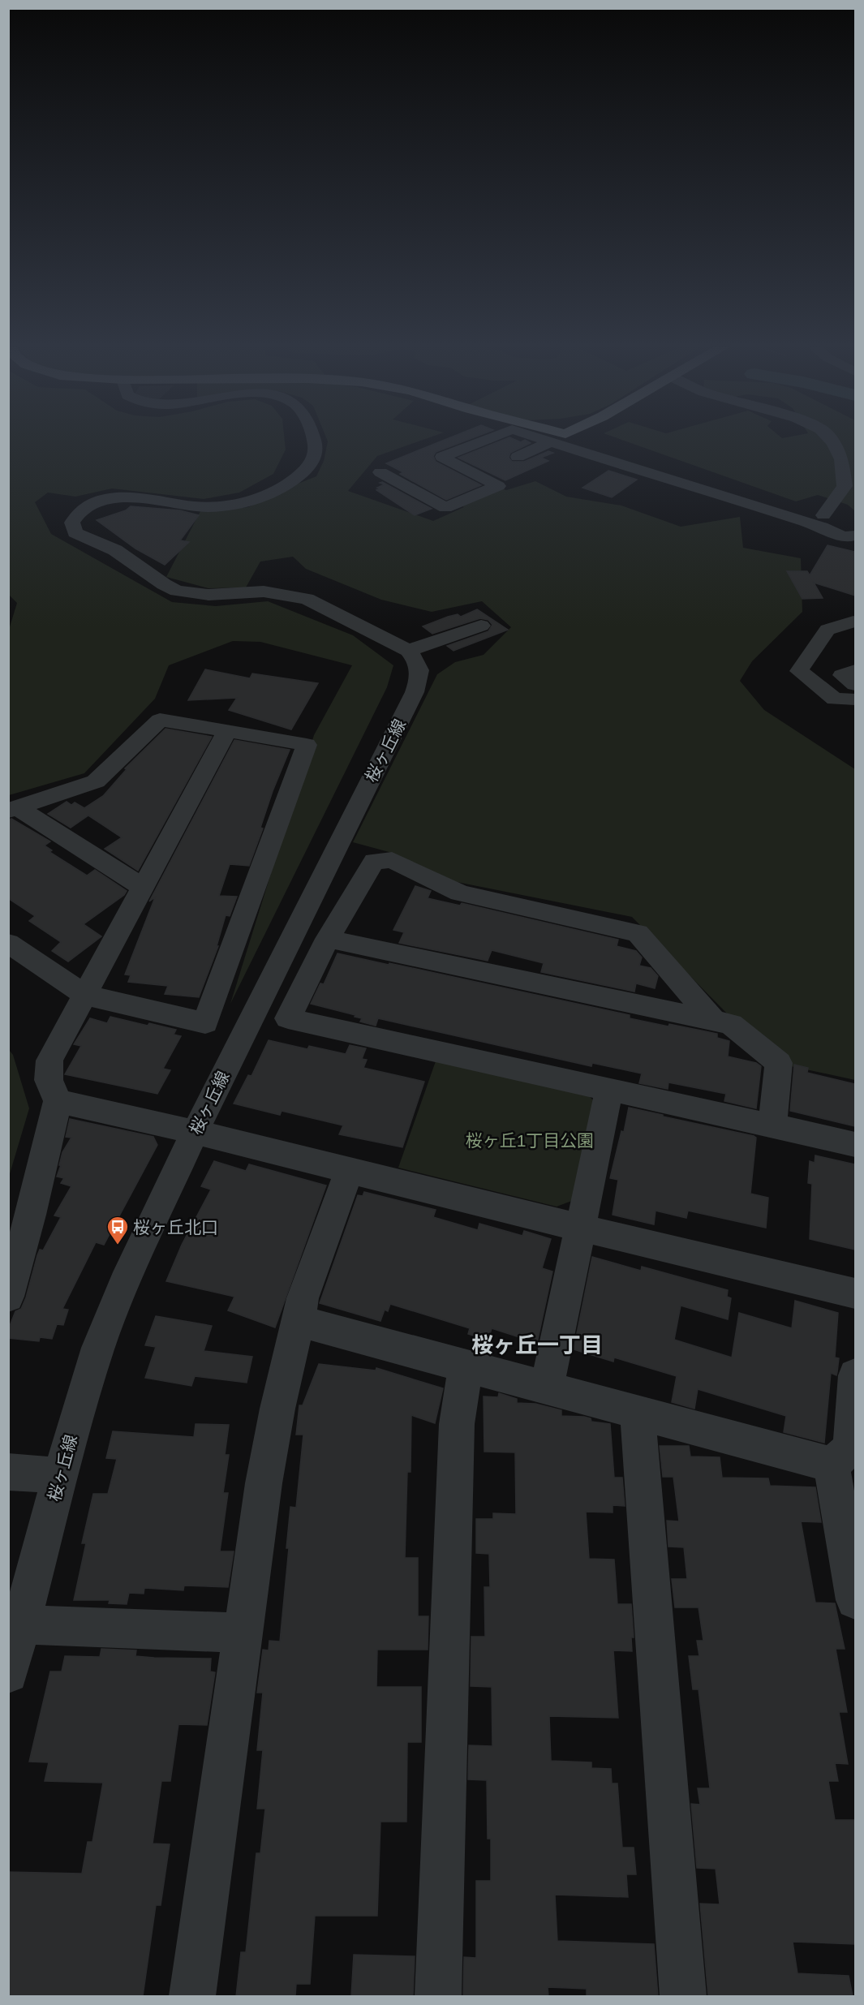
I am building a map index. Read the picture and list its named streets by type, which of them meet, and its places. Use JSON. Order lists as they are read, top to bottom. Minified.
{"streets":{"street":["桜ヶ丘線"]},"districts":["桜ヶ丘一丁目"],"parks":["桜ヶ丘1丁目公園"],"places":{"bus stop":["桜ヶ丘北口"]}}
